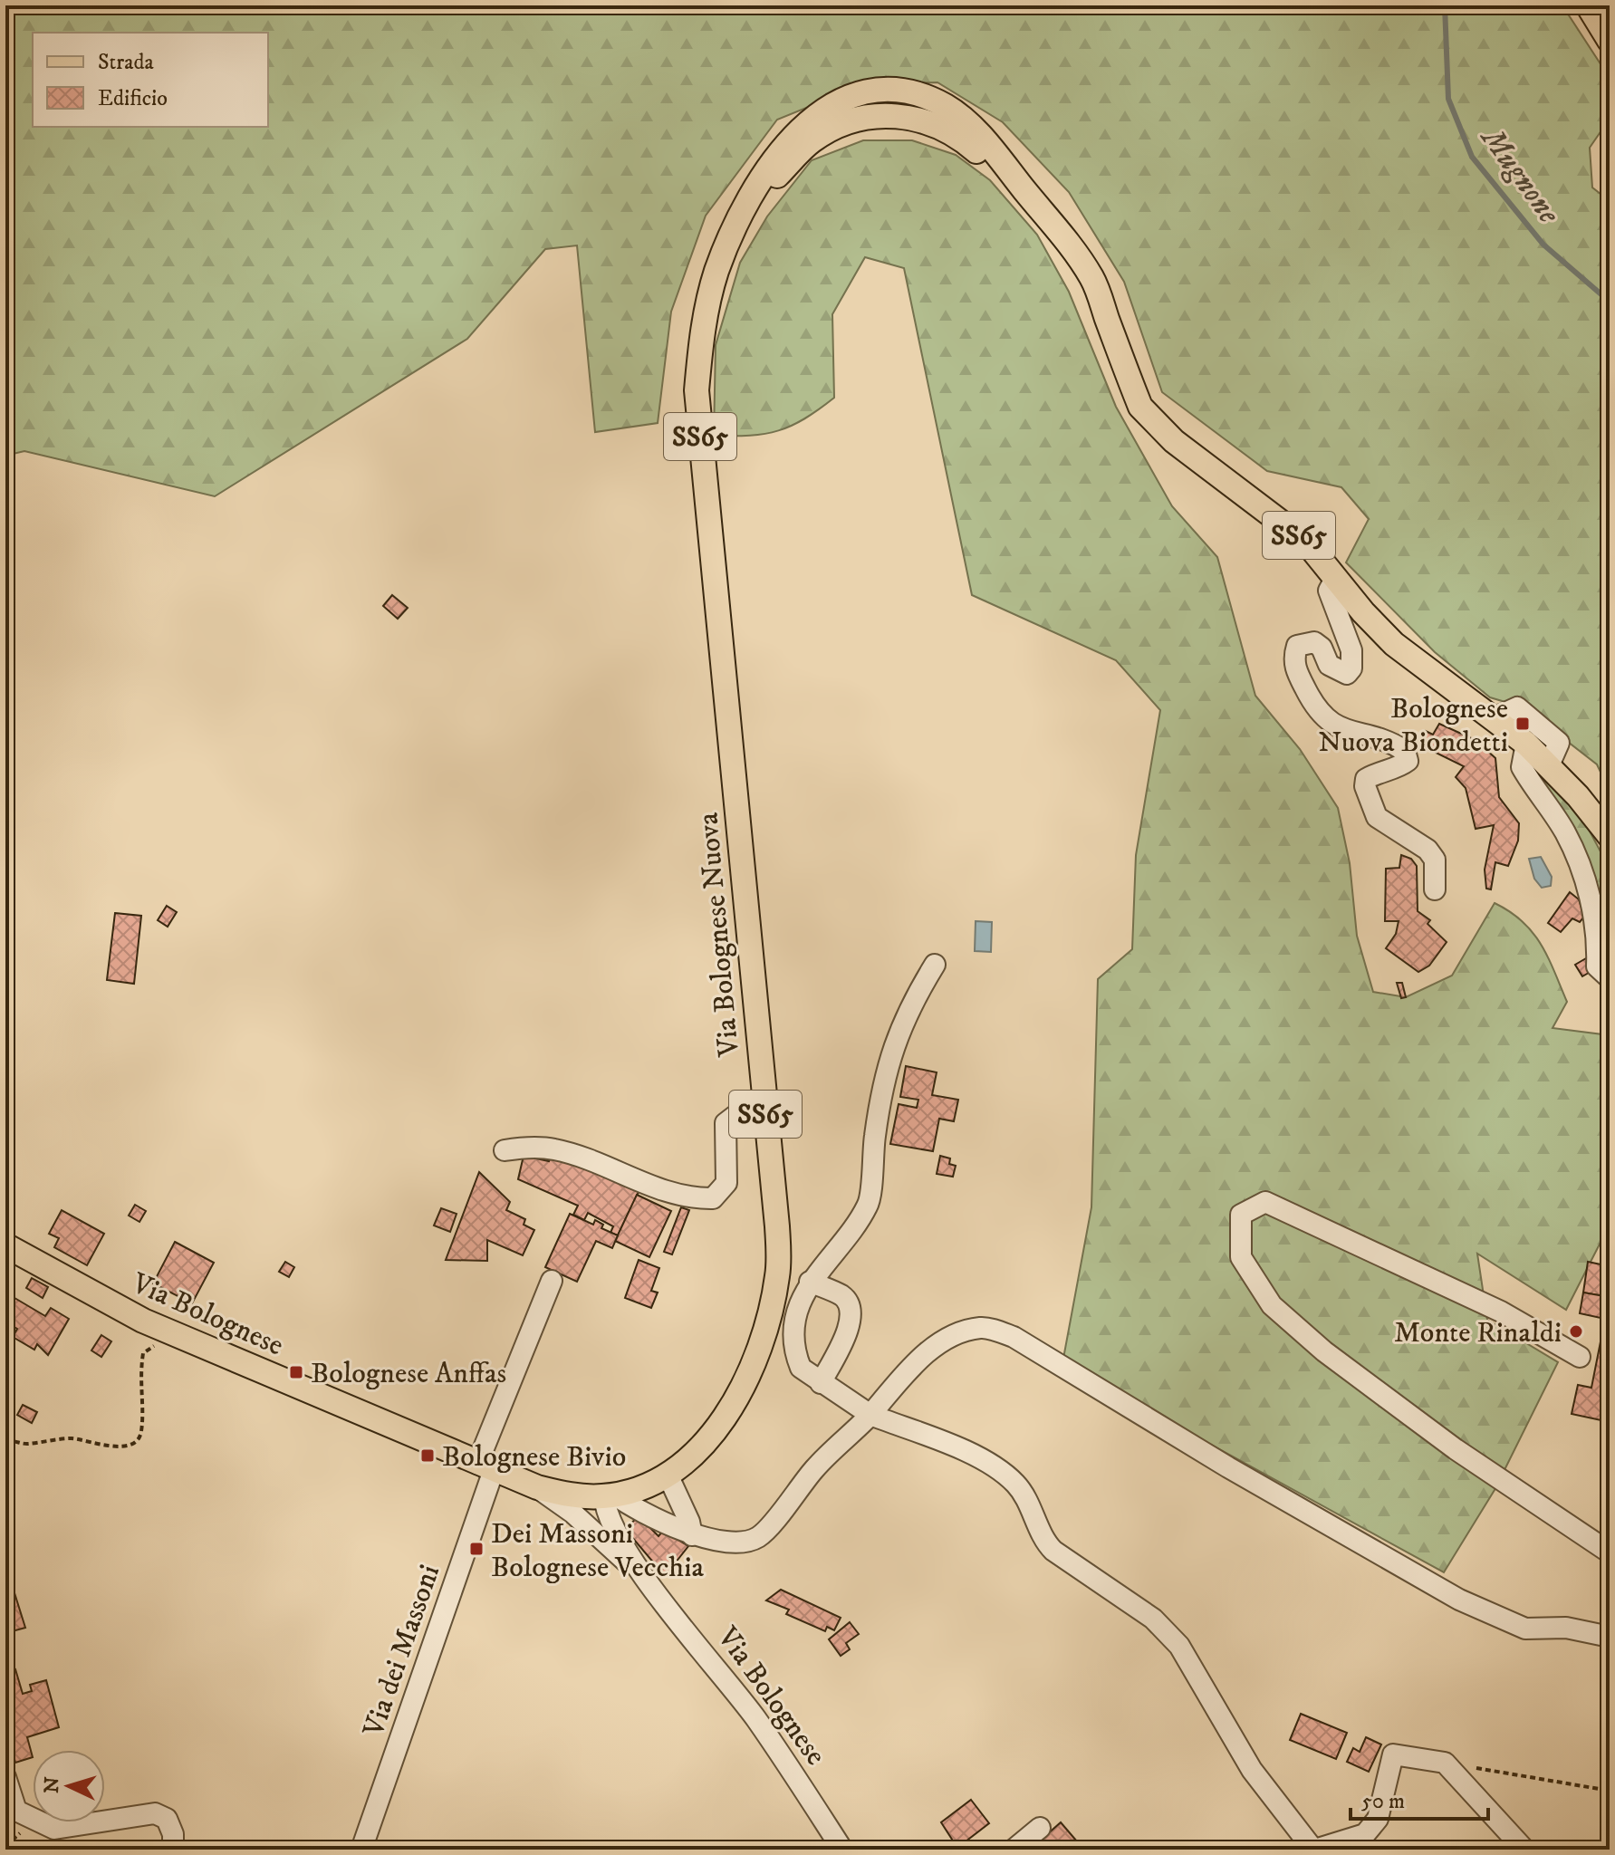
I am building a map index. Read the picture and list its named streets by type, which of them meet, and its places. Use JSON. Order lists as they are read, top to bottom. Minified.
{"streets":{"main road":["SS65","Via Bolognese Nuova","Via Bolognese"],"street":["Via dei Massoni"]},"crossings":[["Via Bolognese Nuova","Via Bolognese"],["Via Bolognese","Via dei Massoni"]],"water":["Mugnone"],"places":{"transit":["Bolognese Nuova Biondetti","Bolognese Anffas","Bolognese Bivio","Dei Massoni Bolognese Vecchia"],"other":["Monte Rinaldi"]},"legend":["Strada","Edificio"],"scale_bar":"50 m","north":"left"}
